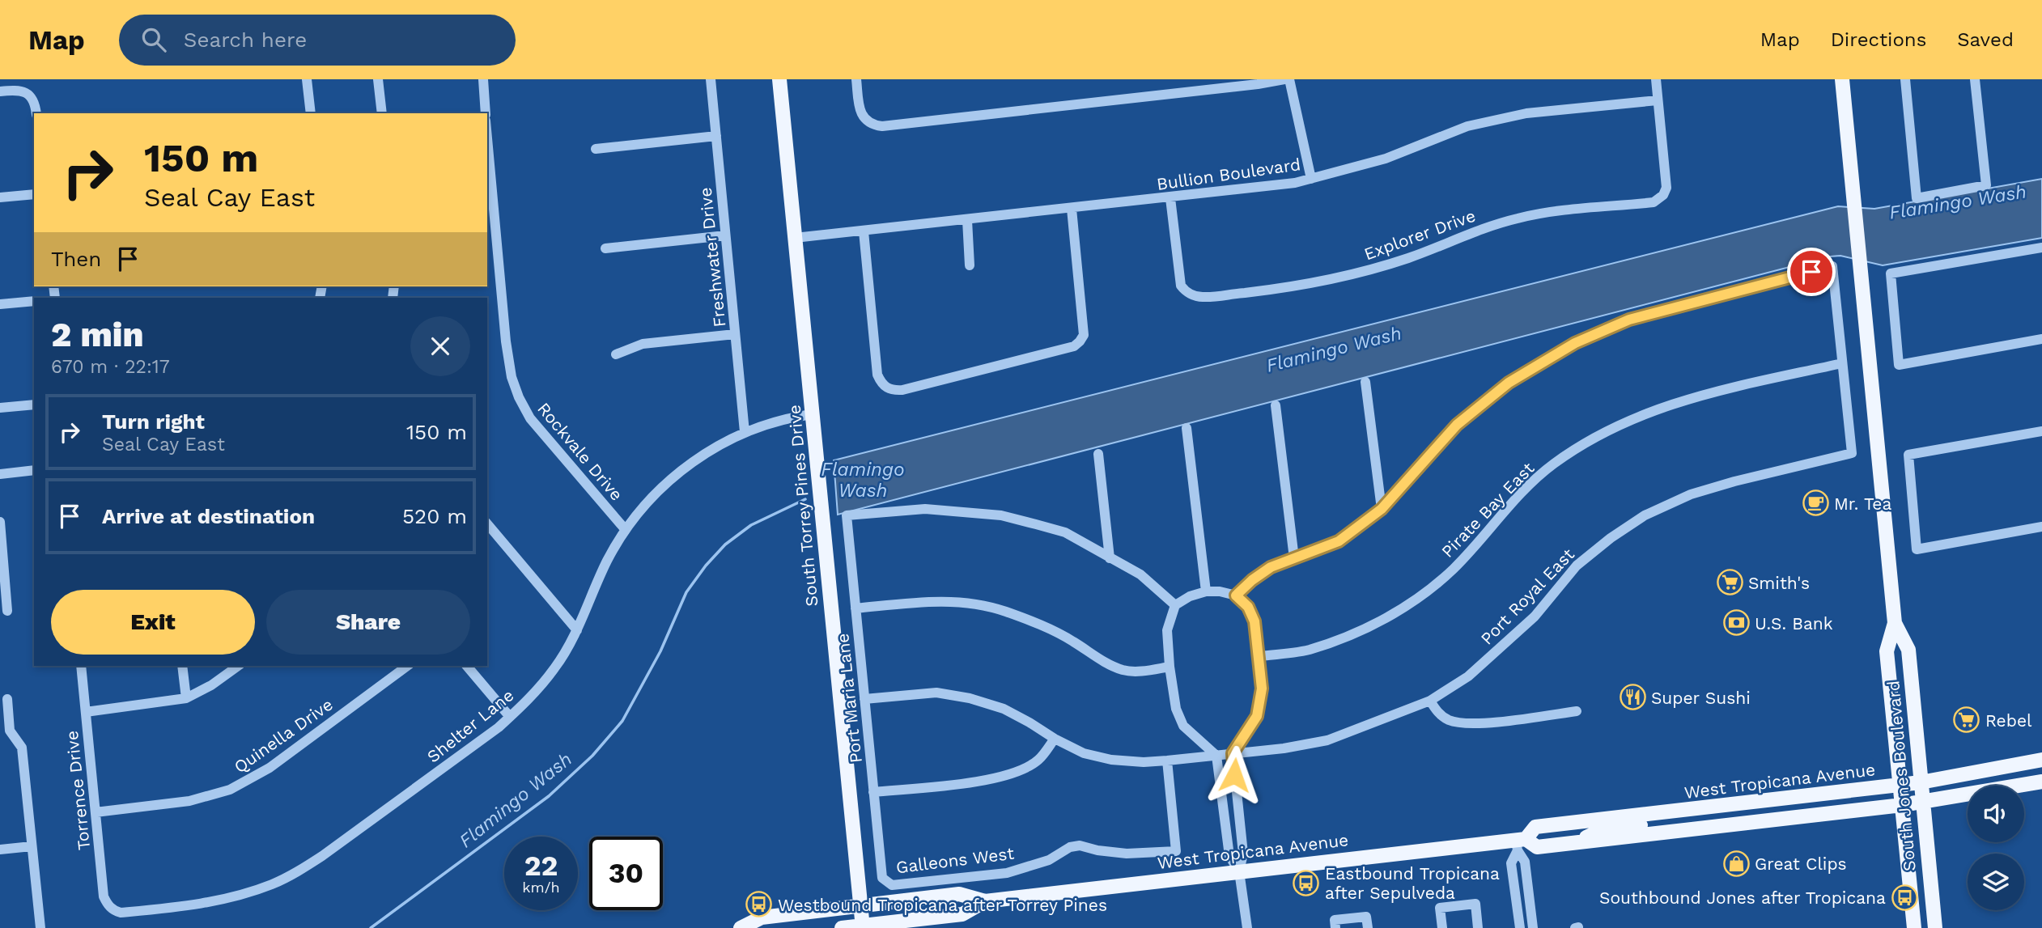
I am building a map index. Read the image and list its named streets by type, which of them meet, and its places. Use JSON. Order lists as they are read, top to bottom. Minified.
{"streets":{"main road":["South Torrey Pines Drive","South Jones Boulevard","West Tropicana Avenue"],"street":["Bullion Boulevard","Explorer Drive","Freshwater Drive","Rockvale Drive","Pirate Bay East","Port Royal East","Port Maria Lane","Shelter Lane","Quinella Drive","Torrence Drive","Galleons West"]},"crossings":[["Bullion Boulevard","Explorer Drive"],["Bullion Boulevard","South Torrey Pines Drive"],["Freshwater Drive","Shelter Lane"],["Rockvale Drive","Shelter Lane"],["South Torrey Pines Drive","Shelter Lane"],["South Torrey Pines Drive","West Tropicana Avenue"],["Pirate Bay East","Port Royal East"],["Port Royal East","Port Maria Lane"],["Port Royal East","Galleons West"],["Port Maria Lane","Galleons West"],["Shelter Lane","Torrence Drive"],["Quinella Drive","Torrence Drive"],["South Jones Boulevard","West Tropicana Avenue"]],"water":["Flamingo Wash"],"places":{"cafe":["Mr. Tea"],"supermarket":["Smith's","Rebel"],"bank":["U.S. Bank"],"restaurant":["Super Sushi"],"shop":["Great Clips"],"bus stop":["Eastbound Tropicana after Sepulveda","Southbound Jones after Tropicana","Westbound Tropicana after Torrey Pines"]},"page":{"header":"Map","search":"Search here","nav":["Map","Directions","Saved"],"turn":["150 m","Seal Cay East"],"then":"Then","heading":["2 min","670 m · 22:17"],"list":[{"name":"Turn right","note":"Seal Cay East","value":"150 m"},{"name":"Arrive at destination","value":"520 m"}],"buttons":["Exit","Share"],"speed":"22 km/h","limit":"30"}}
